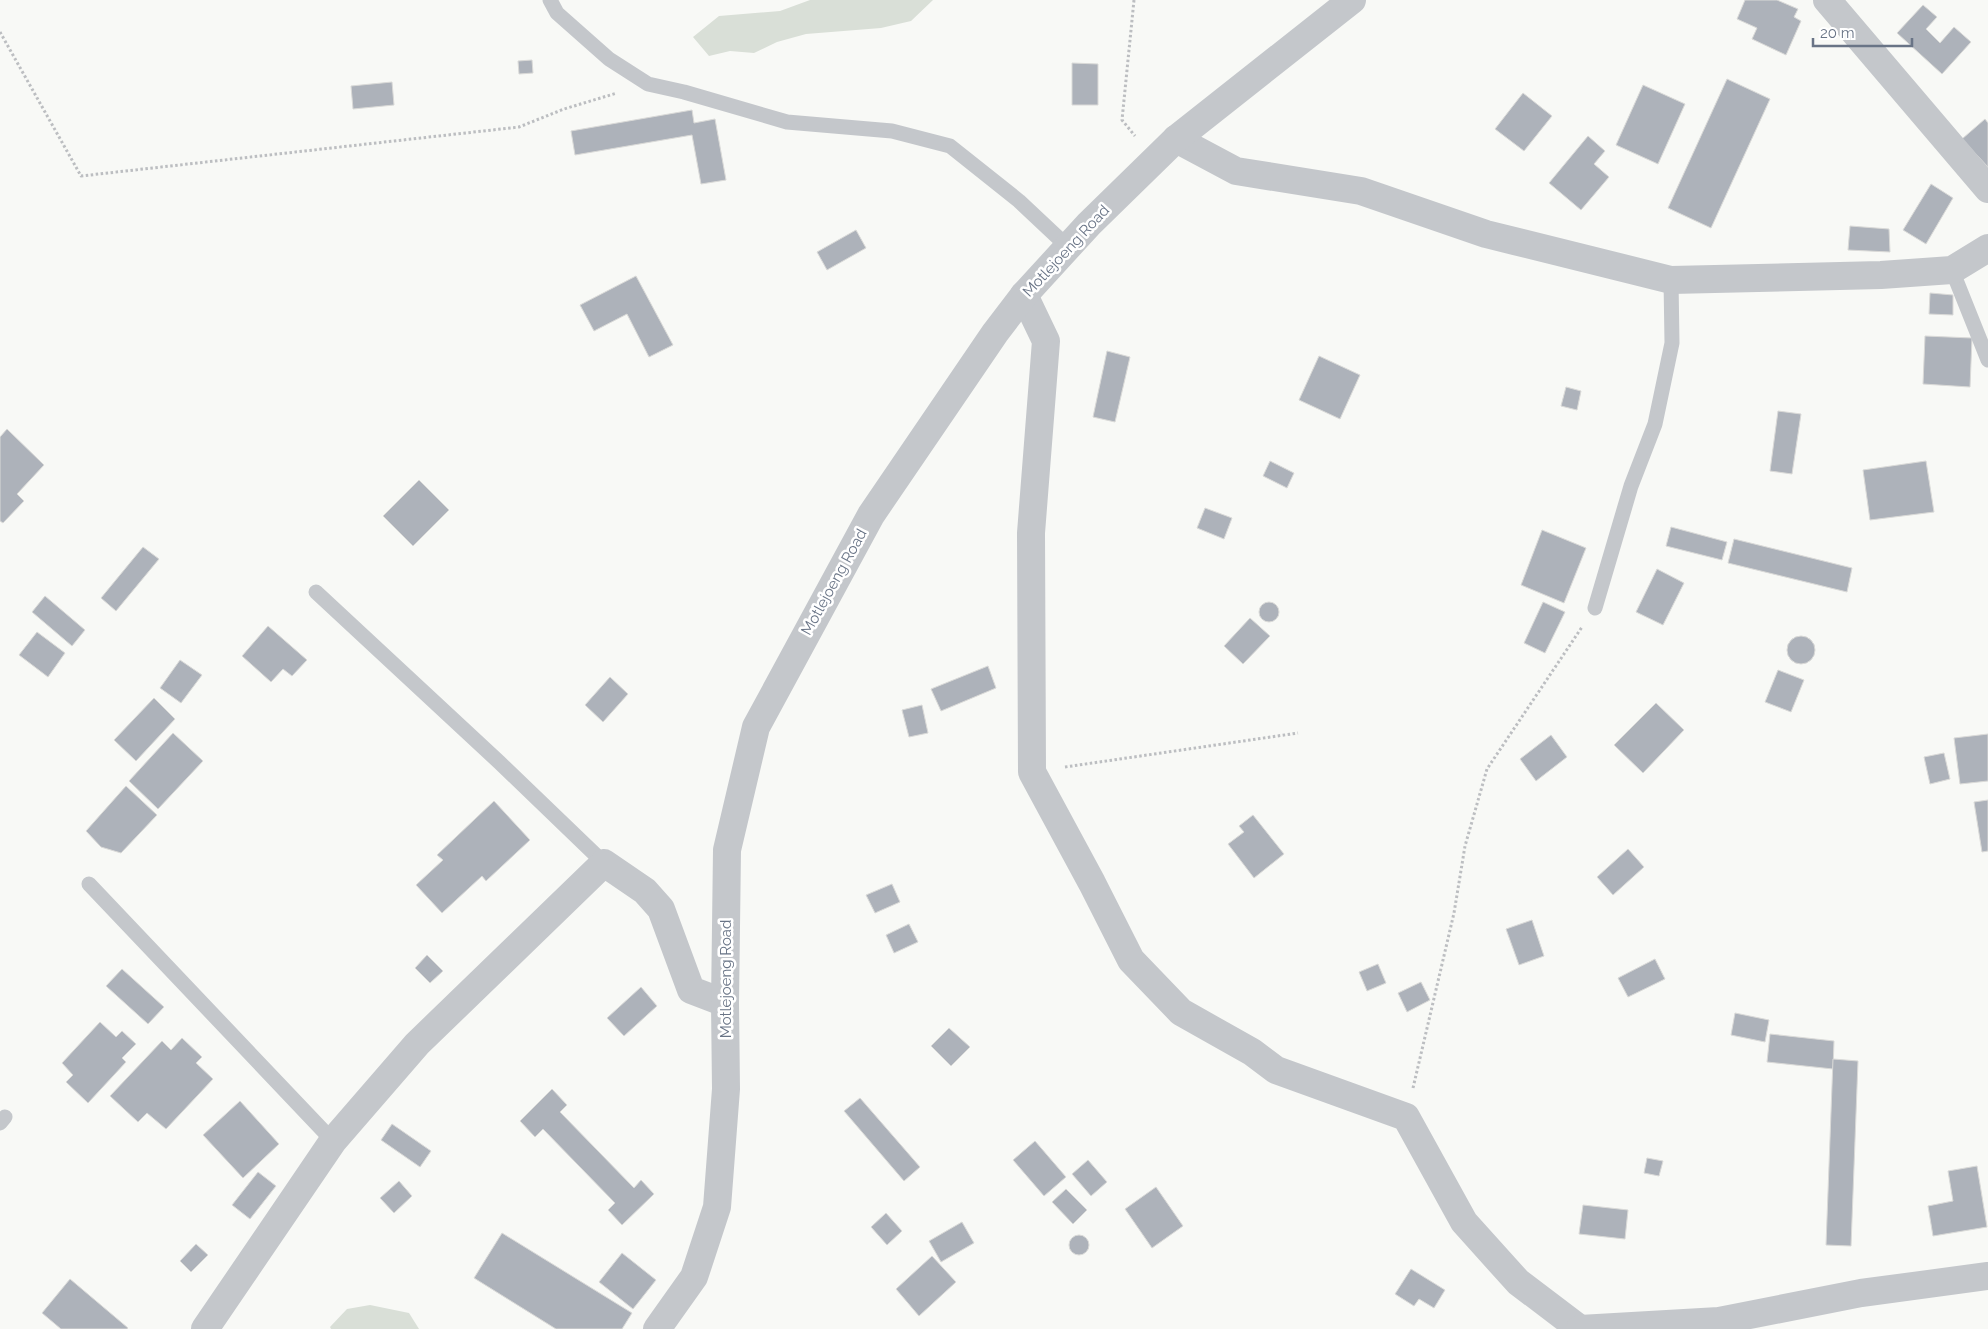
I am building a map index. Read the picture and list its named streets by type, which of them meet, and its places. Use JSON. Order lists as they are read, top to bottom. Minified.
{"streets":{"street":["Motlejoeng Road"]},"scale_bar":"20 m"}
